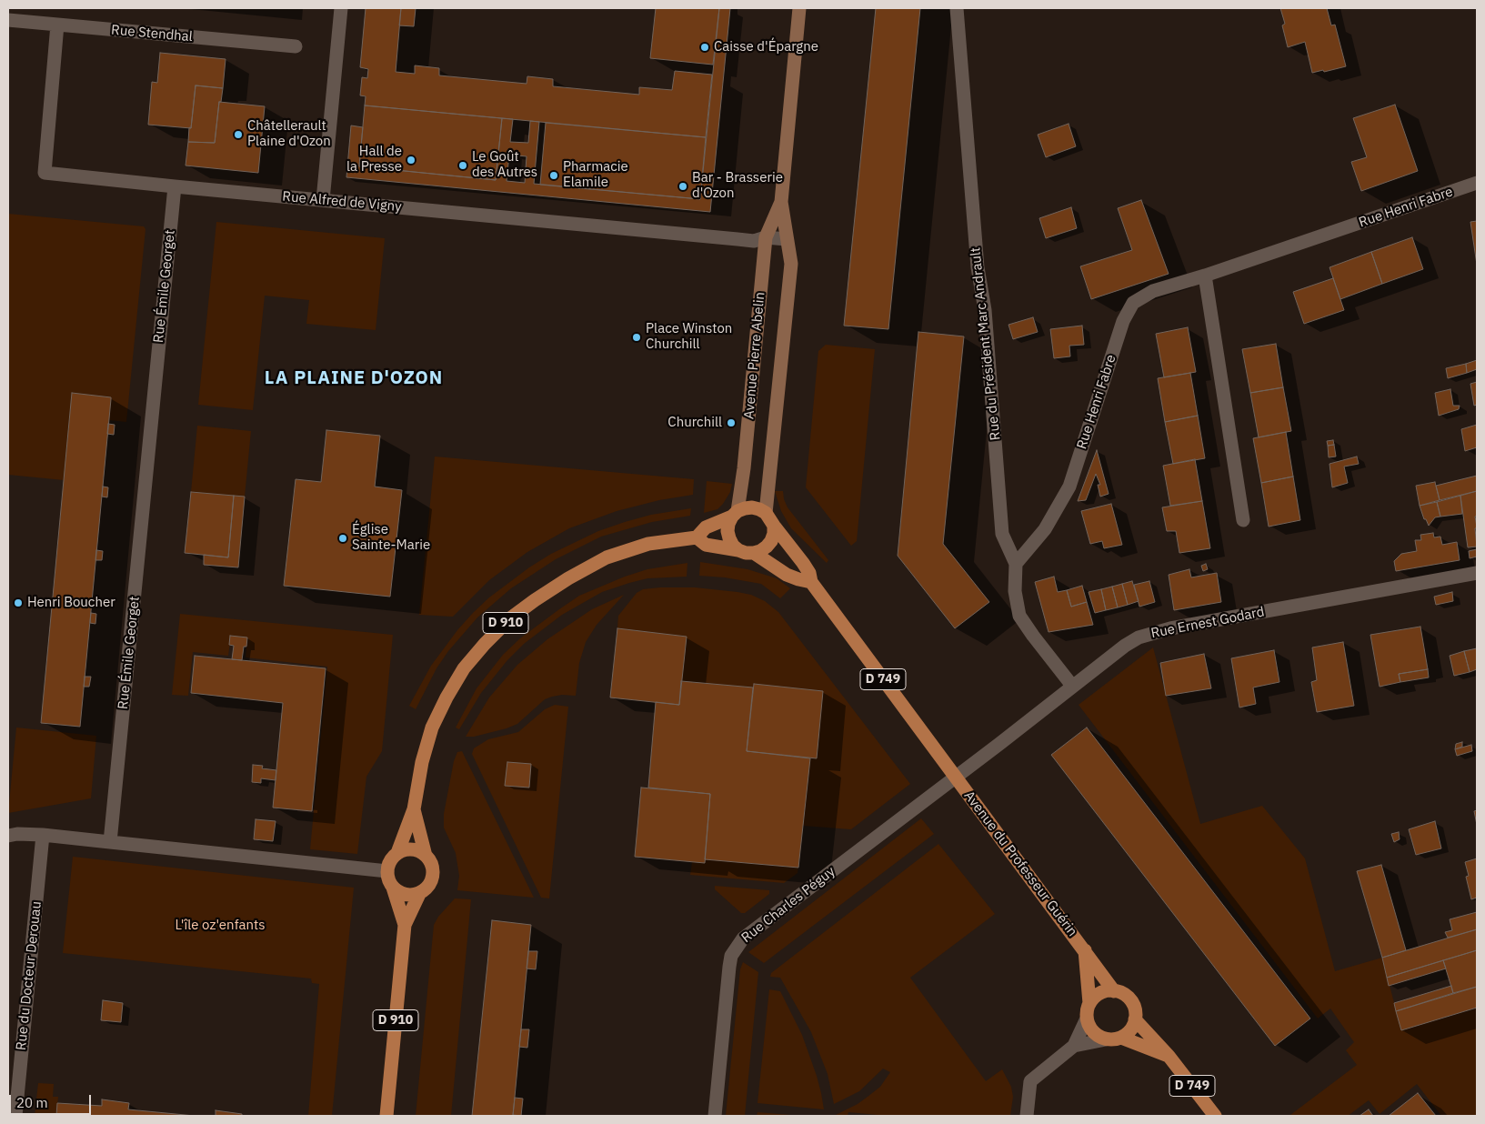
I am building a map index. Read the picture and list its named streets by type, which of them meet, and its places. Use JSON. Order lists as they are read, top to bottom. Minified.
{"streets":{"main road":["Avenue Pierre Abelin","D 910","D 749","Avenue du Professeur Guérin"],"street":["Rue Stendhal","Rue Alfred de Vigny","Rue Henri Fabre","Rue Émile Georget","Rue du Président Marc Andrault","Rue Ernest Godard","Rue Charles Péguy","Rue du Docteur Derouau"]},"crossings":[["Rue Stendhal","Rue Alfred de Vigny"],["Rue Alfred de Vigny","Rue Émile Georget"],["Rue Alfred de Vigny","Avenue Pierre Abelin"],["Rue Henri Fabre","Rue du Président Marc Andrault"],["Rue du Président Marc Andrault","Rue Ernest Godard"],["Avenue Pierre Abelin","D 910"],["Avenue Pierre Abelin","D 749"],["D 910","D 749"],["Rue Ernest Godard","D 749"],["Rue Ernest Godard","Avenue du Professeur Guérin"],["Rue Ernest Godard","Rue Charles Péguy"],["D 749","Avenue du Professeur Guérin"],["D 749","Rue Charles Péguy"],["Avenue du Professeur Guérin","Rue Charles Péguy"]],"districts":["LA PLAINE D'OZON"],"parks":["L'île oz'enfants"],"places":["Caisse d'Épargne","Châtellerault Plaine d'Ozon","Hall de la Presse","Le Goût des Autres","Pharmacie Elamile","Bar - Brasserie d'Ozon","Place Winston Churchill","Churchill","Église Sainte-Marie","Henri Boucher"],"scale_bar":"20 m"}
